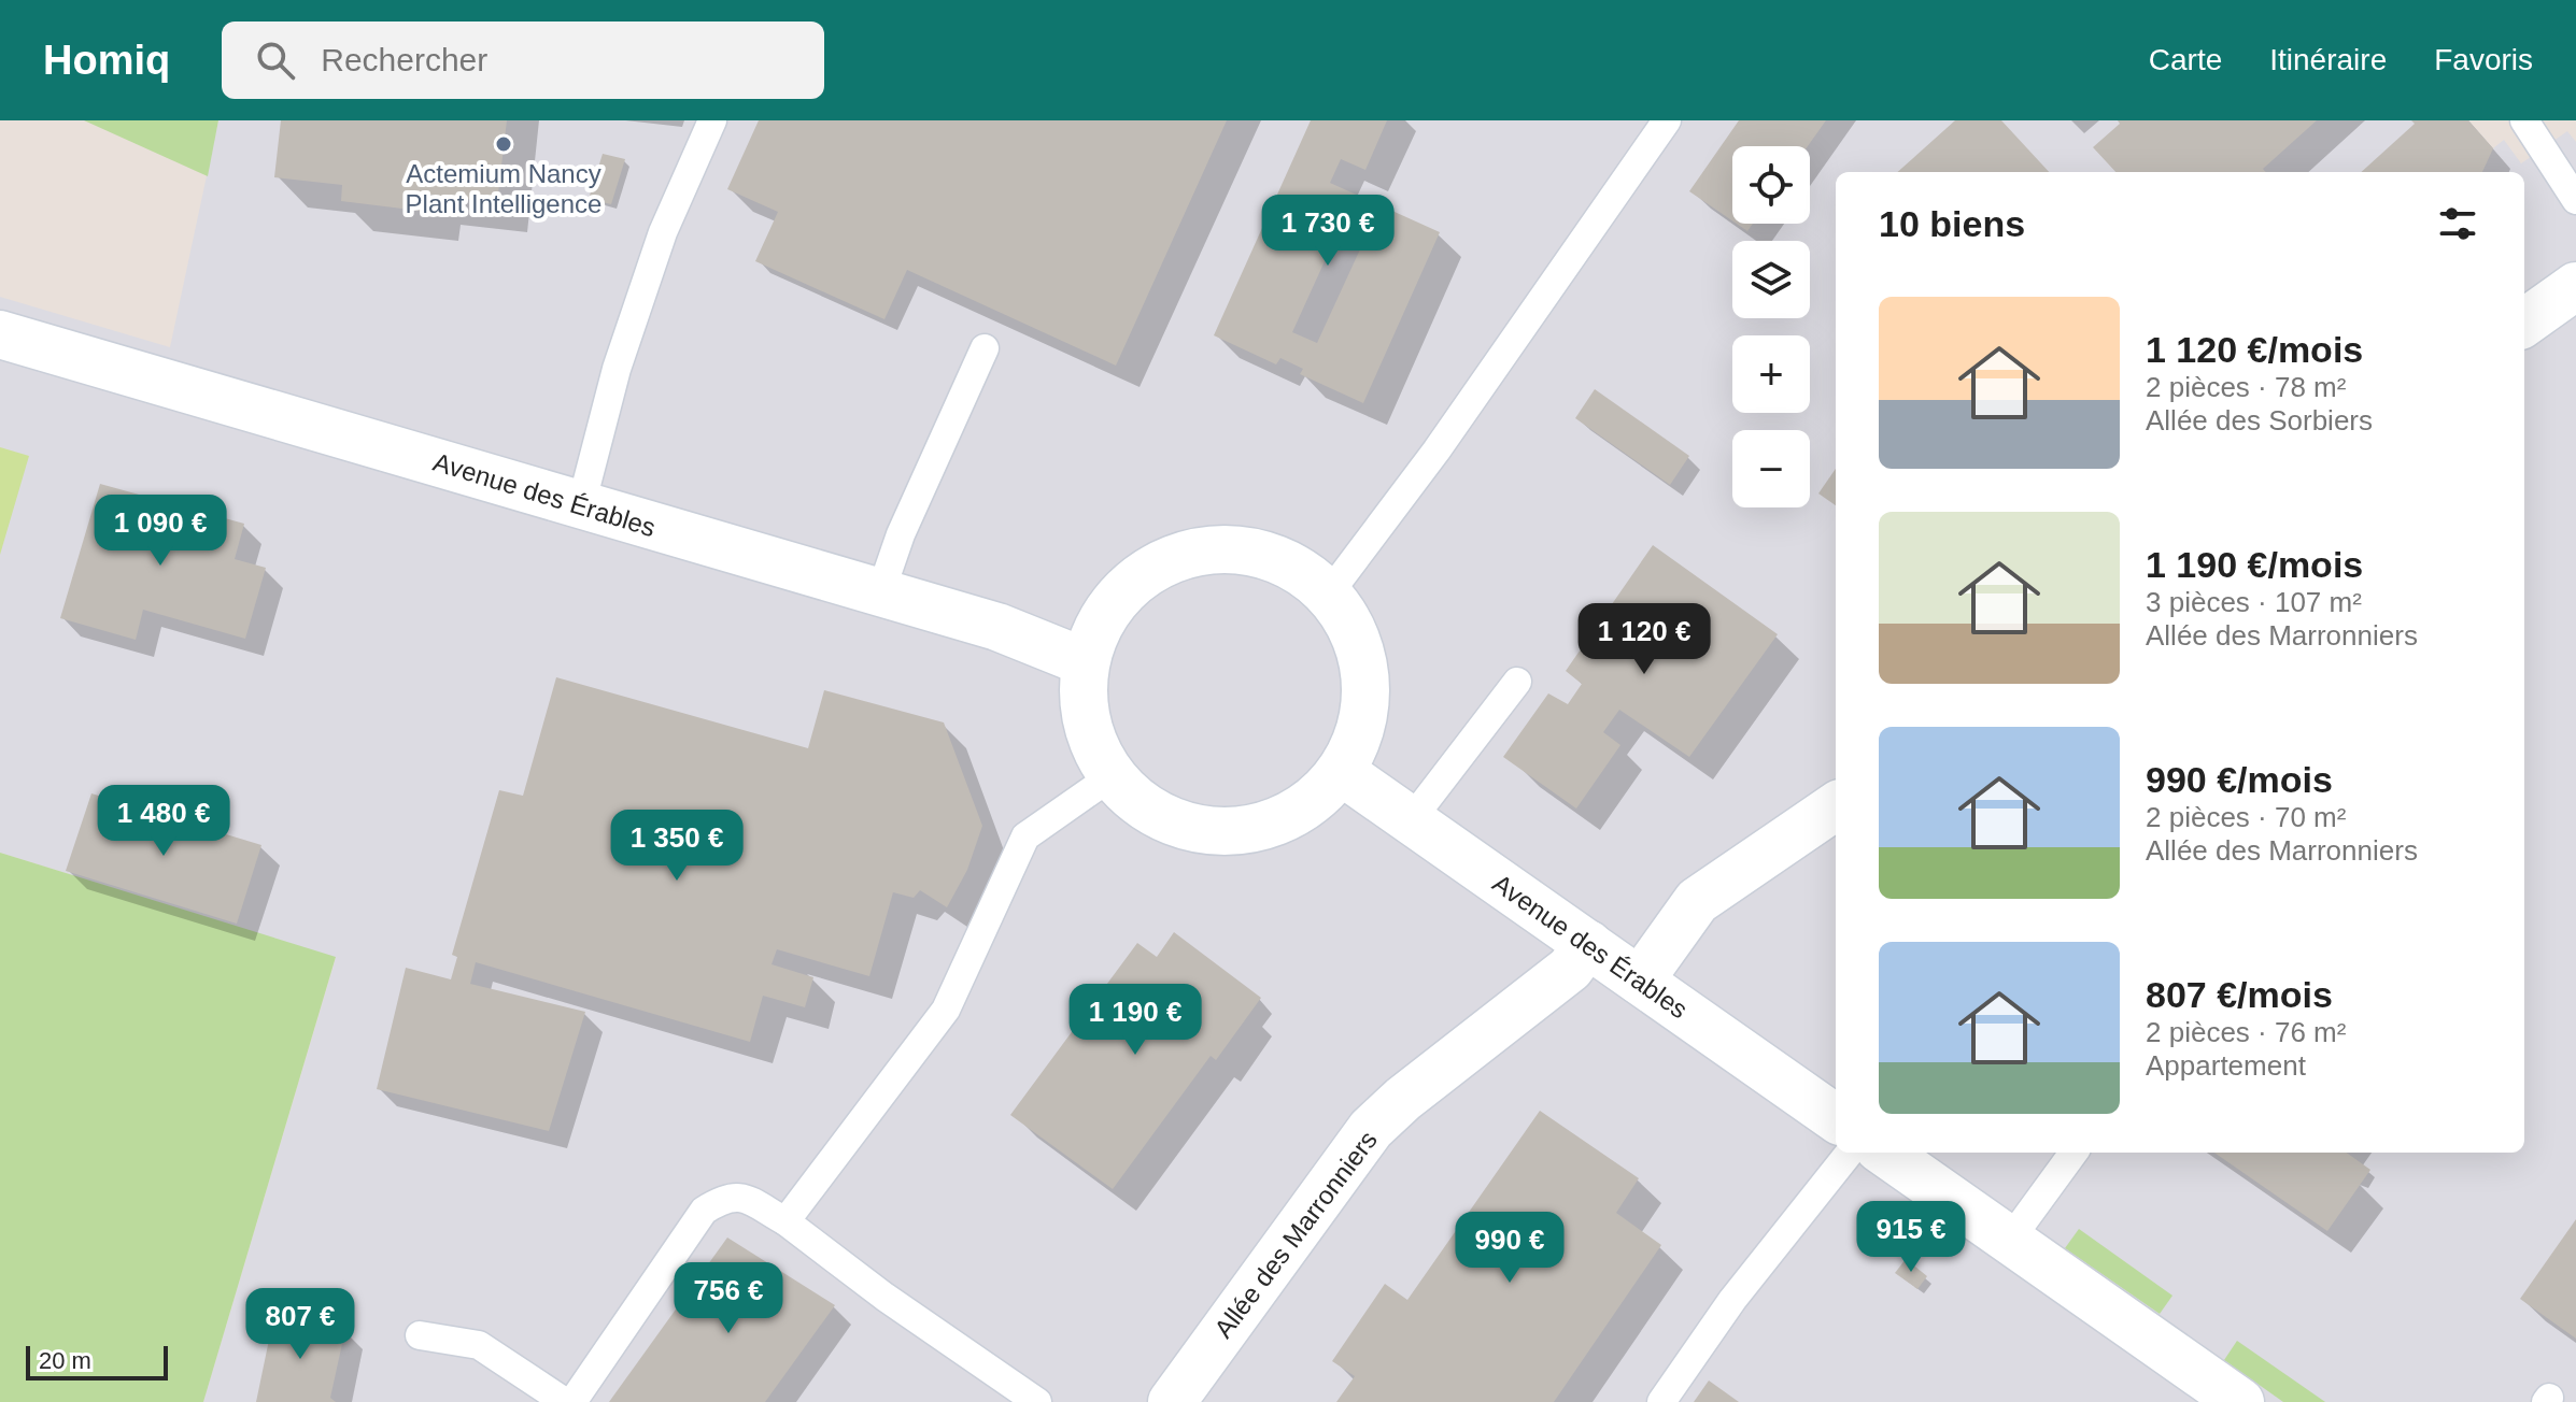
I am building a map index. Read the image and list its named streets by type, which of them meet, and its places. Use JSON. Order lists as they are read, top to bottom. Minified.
{"streets":{"street":["Avenue des Érables","Allée des Marronniers"]},"crossings":[["Avenue des Érables","Allée des Marronniers"]],"places":["Actemium Nancy Plant Intelligence"],"scale_bar":"20 m","page":{"header":"Homiq","search":"Rechercher","nav":["Carte","Itinéraire","Favoris"],"map_buttons":["+","−"],"heading":"10 biens","price":["1 730 €","1 090 €","1 120 €","1 480 €","1 350 €","1 190 €","915 €","990 €","756 €","807 €"],"list":[{"name":"1 120 €/mois","note":"2 pièces · 78 m² · Allée des Sorbiers"},{"name":"1 190 €/mois","note":"3 pièces · 107 m² · Allée des Marronniers"},{"name":"990 €/mois","note":"2 pièces · 70 m² · Allée des Marronniers"},{"name":"807 €/mois","note":"2 pièces · 76 m² · Appartement"}],"scale":"20 m"}}
